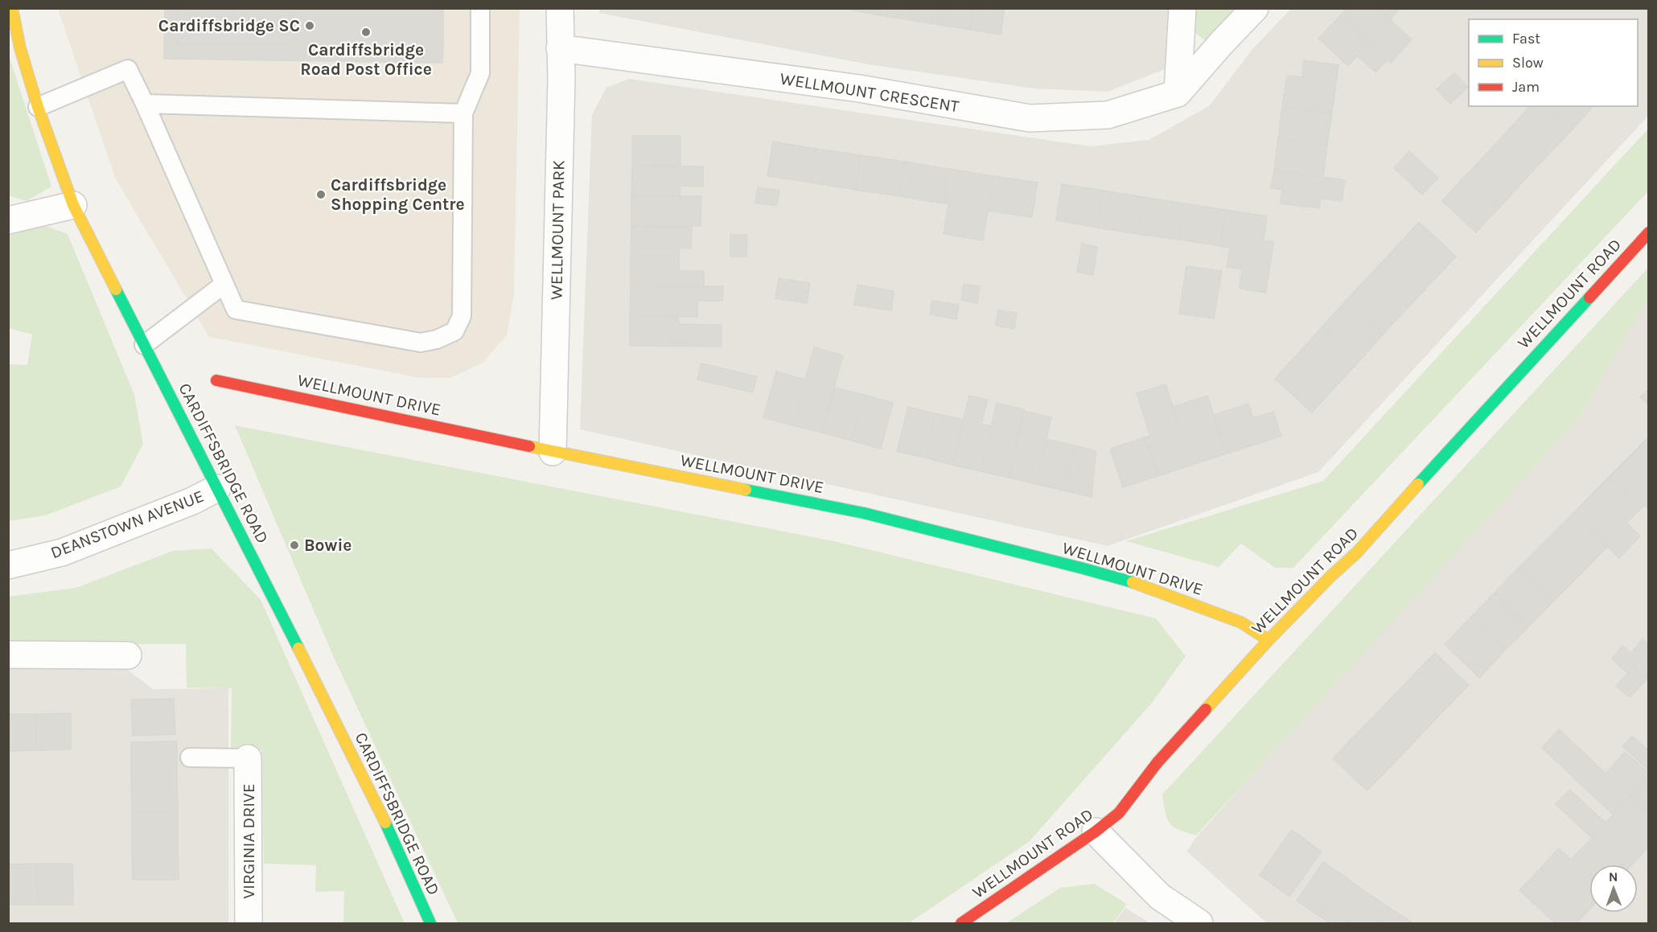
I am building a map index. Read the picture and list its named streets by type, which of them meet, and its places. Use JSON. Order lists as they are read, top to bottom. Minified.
{"streets":{"street":["WELLMOUNT CRESCENT","WELLMOUNT PARK","WELLMOUNT ROAD","WELLMOUNT DRIVE","CARDIFFSBRIDGE ROAD","DEANSTOWN AVENUE","VIRGINIA DRIVE"]},"crossings":[["WELLMOUNT CRESCENT","WELLMOUNT PARK"],["WELLMOUNT PARK","WELLMOUNT DRIVE"],["WELLMOUNT ROAD","WELLMOUNT DRIVE"],["CARDIFFSBRIDGE ROAD","DEANSTOWN AVENUE"]],"places":["Cardiffsbridge SC","Cardiffsbridge Road Post Office","Cardiffsbridge Shopping Centre","Bowie"],"legend":["Fast","Slow","Jam"],"north":"top"}
